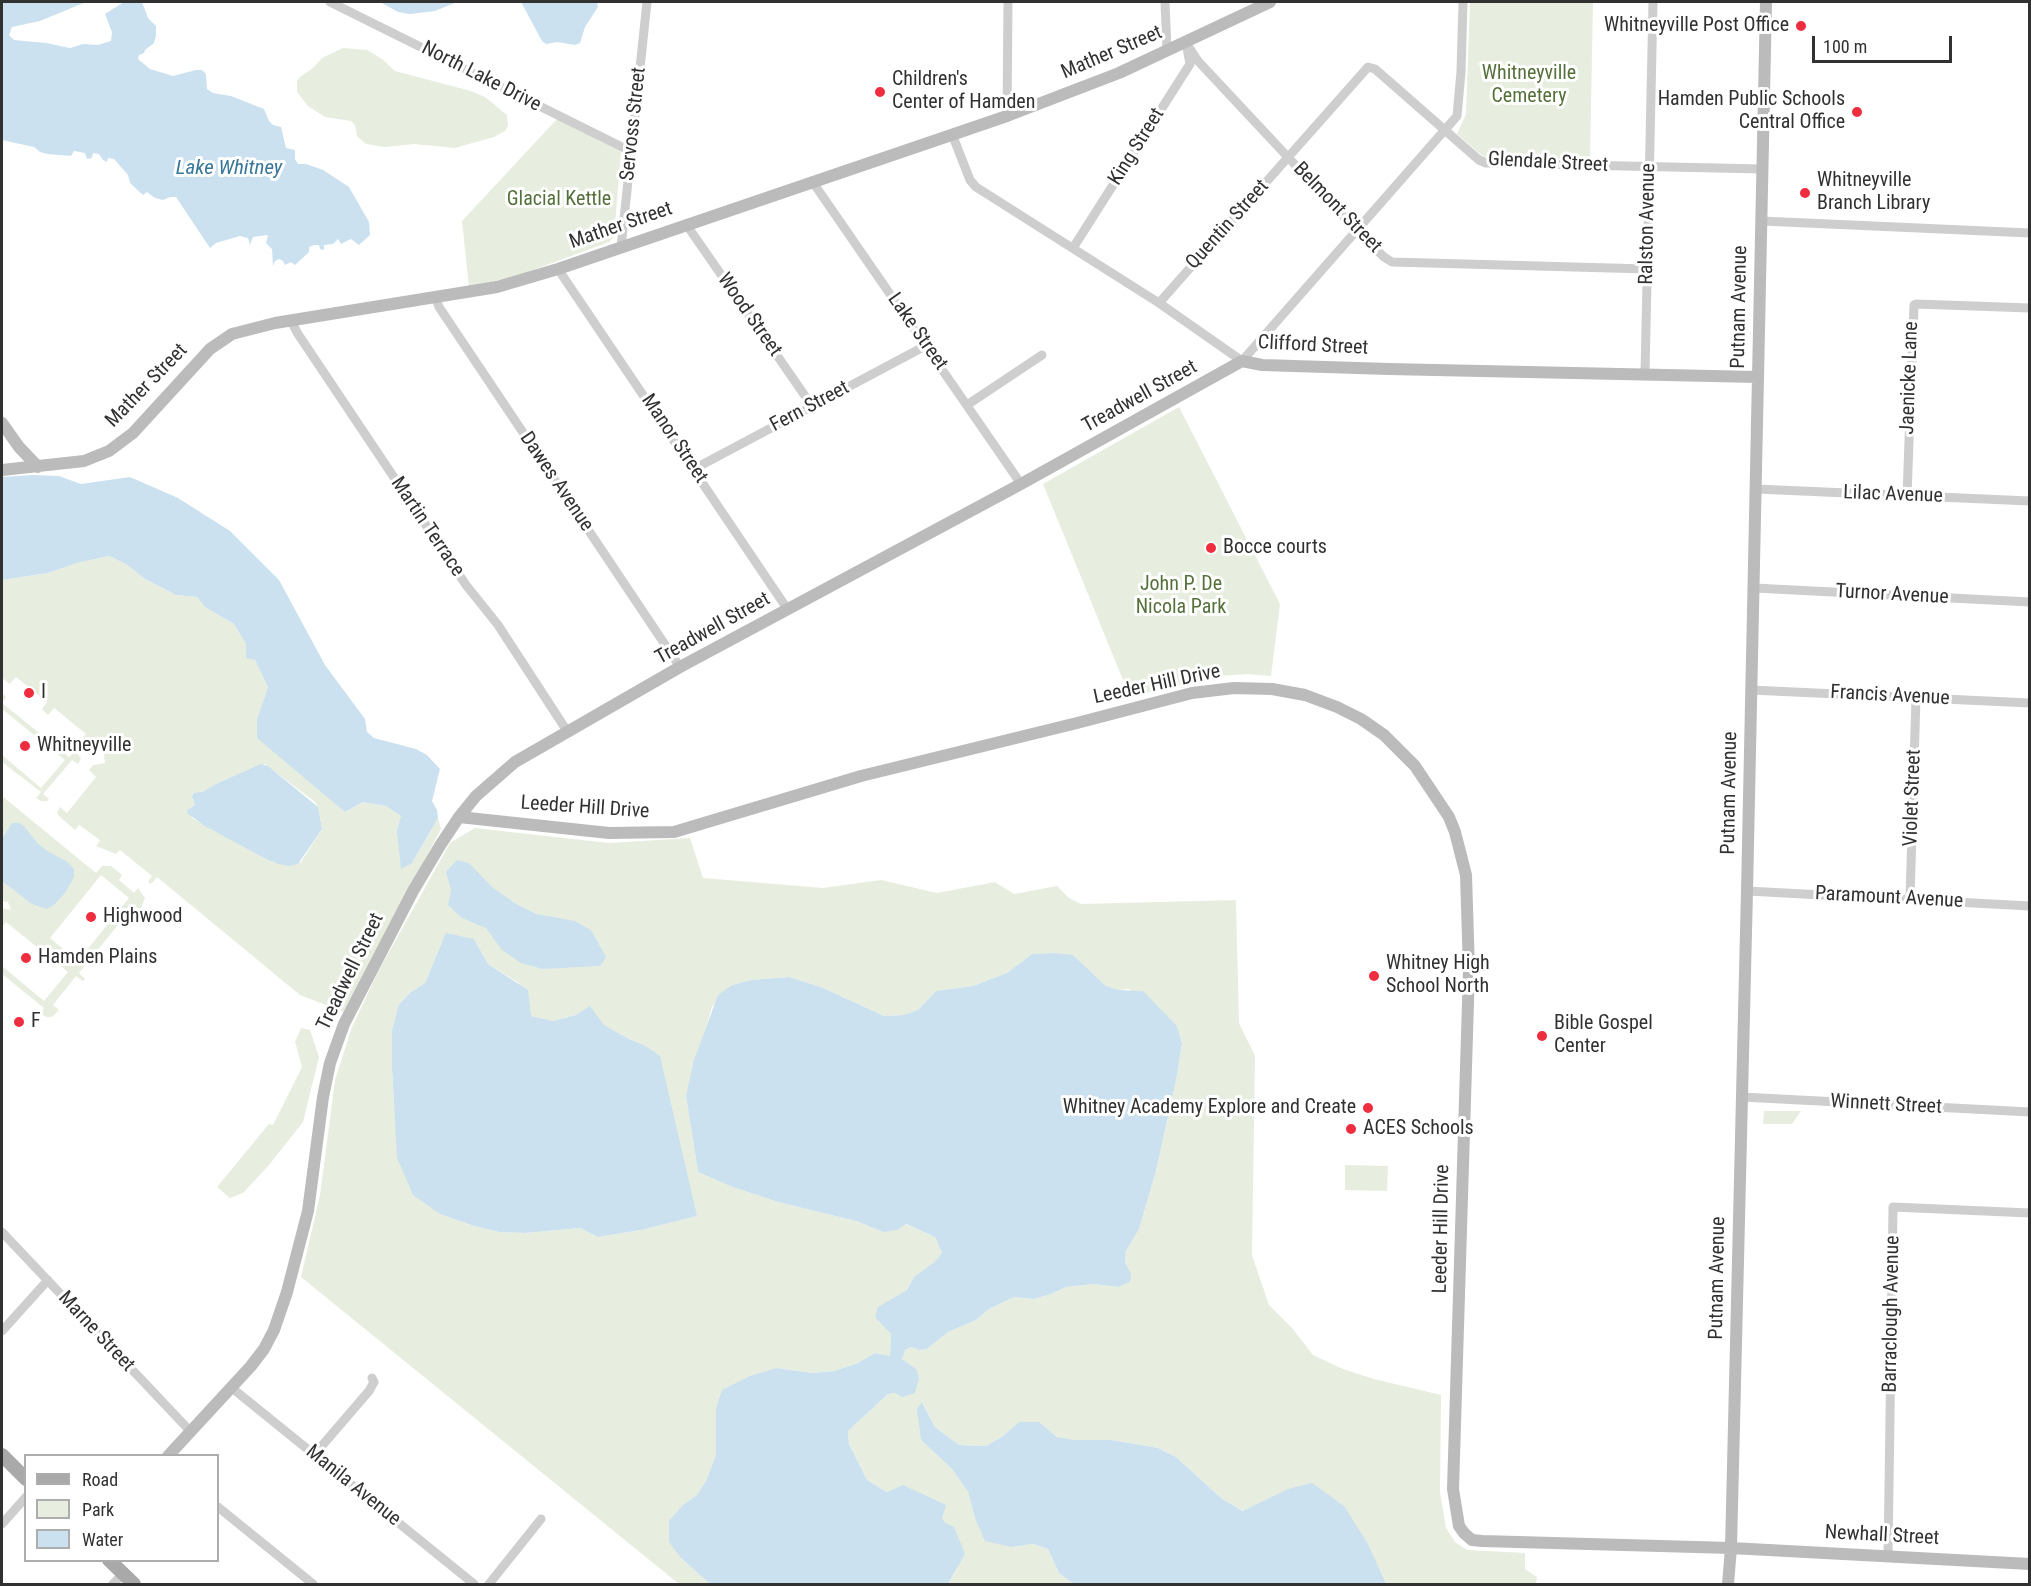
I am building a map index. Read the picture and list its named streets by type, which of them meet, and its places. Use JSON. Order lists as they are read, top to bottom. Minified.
{"streets":{"street":["Mather Street","North Lake Drive","Servoss Street","King Street","Glendale Street","Belmont Street","Ralston Avenue","Quentin Street","Putnam Avenue","Wood Street","Lake Street","Clifford Street","Jaenicke Lane","Treadwell Street","Fern Street","Manor Street","Dawes Avenue","Lilac Avenue","Martin Terrace","Turnor Avenue","Leeder Hill Drive","Francis Avenue","Violet Street","Paramount Avenue","Winnett Street","Barraclough Avenue","Marne Street","Manila Avenue","Newhall Street"]},"crossings":[["Mather Street","Servoss Street"],["Mather Street","King Street"],["Mather Street","Belmont Street"],["Mather Street","Wood Street"],["Mather Street","Lake Street"],["Mather Street","Clifford Street"],["Mather Street","Manor Street"],["Mather Street","Dawes Avenue"],["Mather Street","Martin Terrace"],["North Lake Drive","Servoss Street"],["King Street","Belmont Street"],["King Street","Clifford Street"],["Glendale Street","Ralston Avenue"],["Glendale Street","Quentin Street"],["Glendale Street","Putnam Avenue"],["Glendale Street","Treadwell Street"],["Belmont Street","Ralston Avenue"],["Belmont Street","Quentin Street"],["Belmont Street","Treadwell Street"],["Ralston Avenue","Clifford Street"],["Quentin Street","Clifford Street"],["Putnam Avenue","Clifford Street"],["Putnam Avenue","Lilac Avenue"],["Putnam Avenue","Turnor Avenue"],["Putnam Avenue","Leeder Hill Drive"],["Putnam Avenue","Francis Avenue"],["Putnam Avenue","Paramount Avenue"],["Putnam Avenue","Winnett Street"],["Putnam Avenue","Newhall Street"],["Wood Street","Fern Street"],["Lake Street","Treadwell Street"],["Lake Street","Fern Street"],["Clifford Street","Treadwell Street"],["Jaenicke Lane","Lilac Avenue"],["Treadwell Street","Manor Street"],["Treadwell Street","Dawes Avenue"],["Treadwell Street","Martin Terrace"],["Treadwell Street","Leeder Hill Drive"],["Treadwell Street","Marne Street"],["Treadwell Street","Manila Avenue"],["Fern Street","Manor Street"],["Leeder Hill Drive","Newhall Street"],["Francis Avenue","Violet Street"],["Violet Street","Paramount Avenue"],["Barraclough Avenue","Newhall Street"]],"water":["Lake Whitney"],"parks":["Whitneyville Cemetery","Glacial Kettle","John P. De Nicola Park"],"places":["Whitneyville Post Office","Children's Center of Hamden","Hamden Public Schools Central Office","Whitneyville Branch Library","Bocce courts","I","Whitneyville","Highwood","Hamden Plains","Whitney High School North","F","Bible Gospel Center","Whitney Academy Explore and Create","ACES Schools"],"legend":["Road","Park","Water"],"scale_bar":"100 m"}
